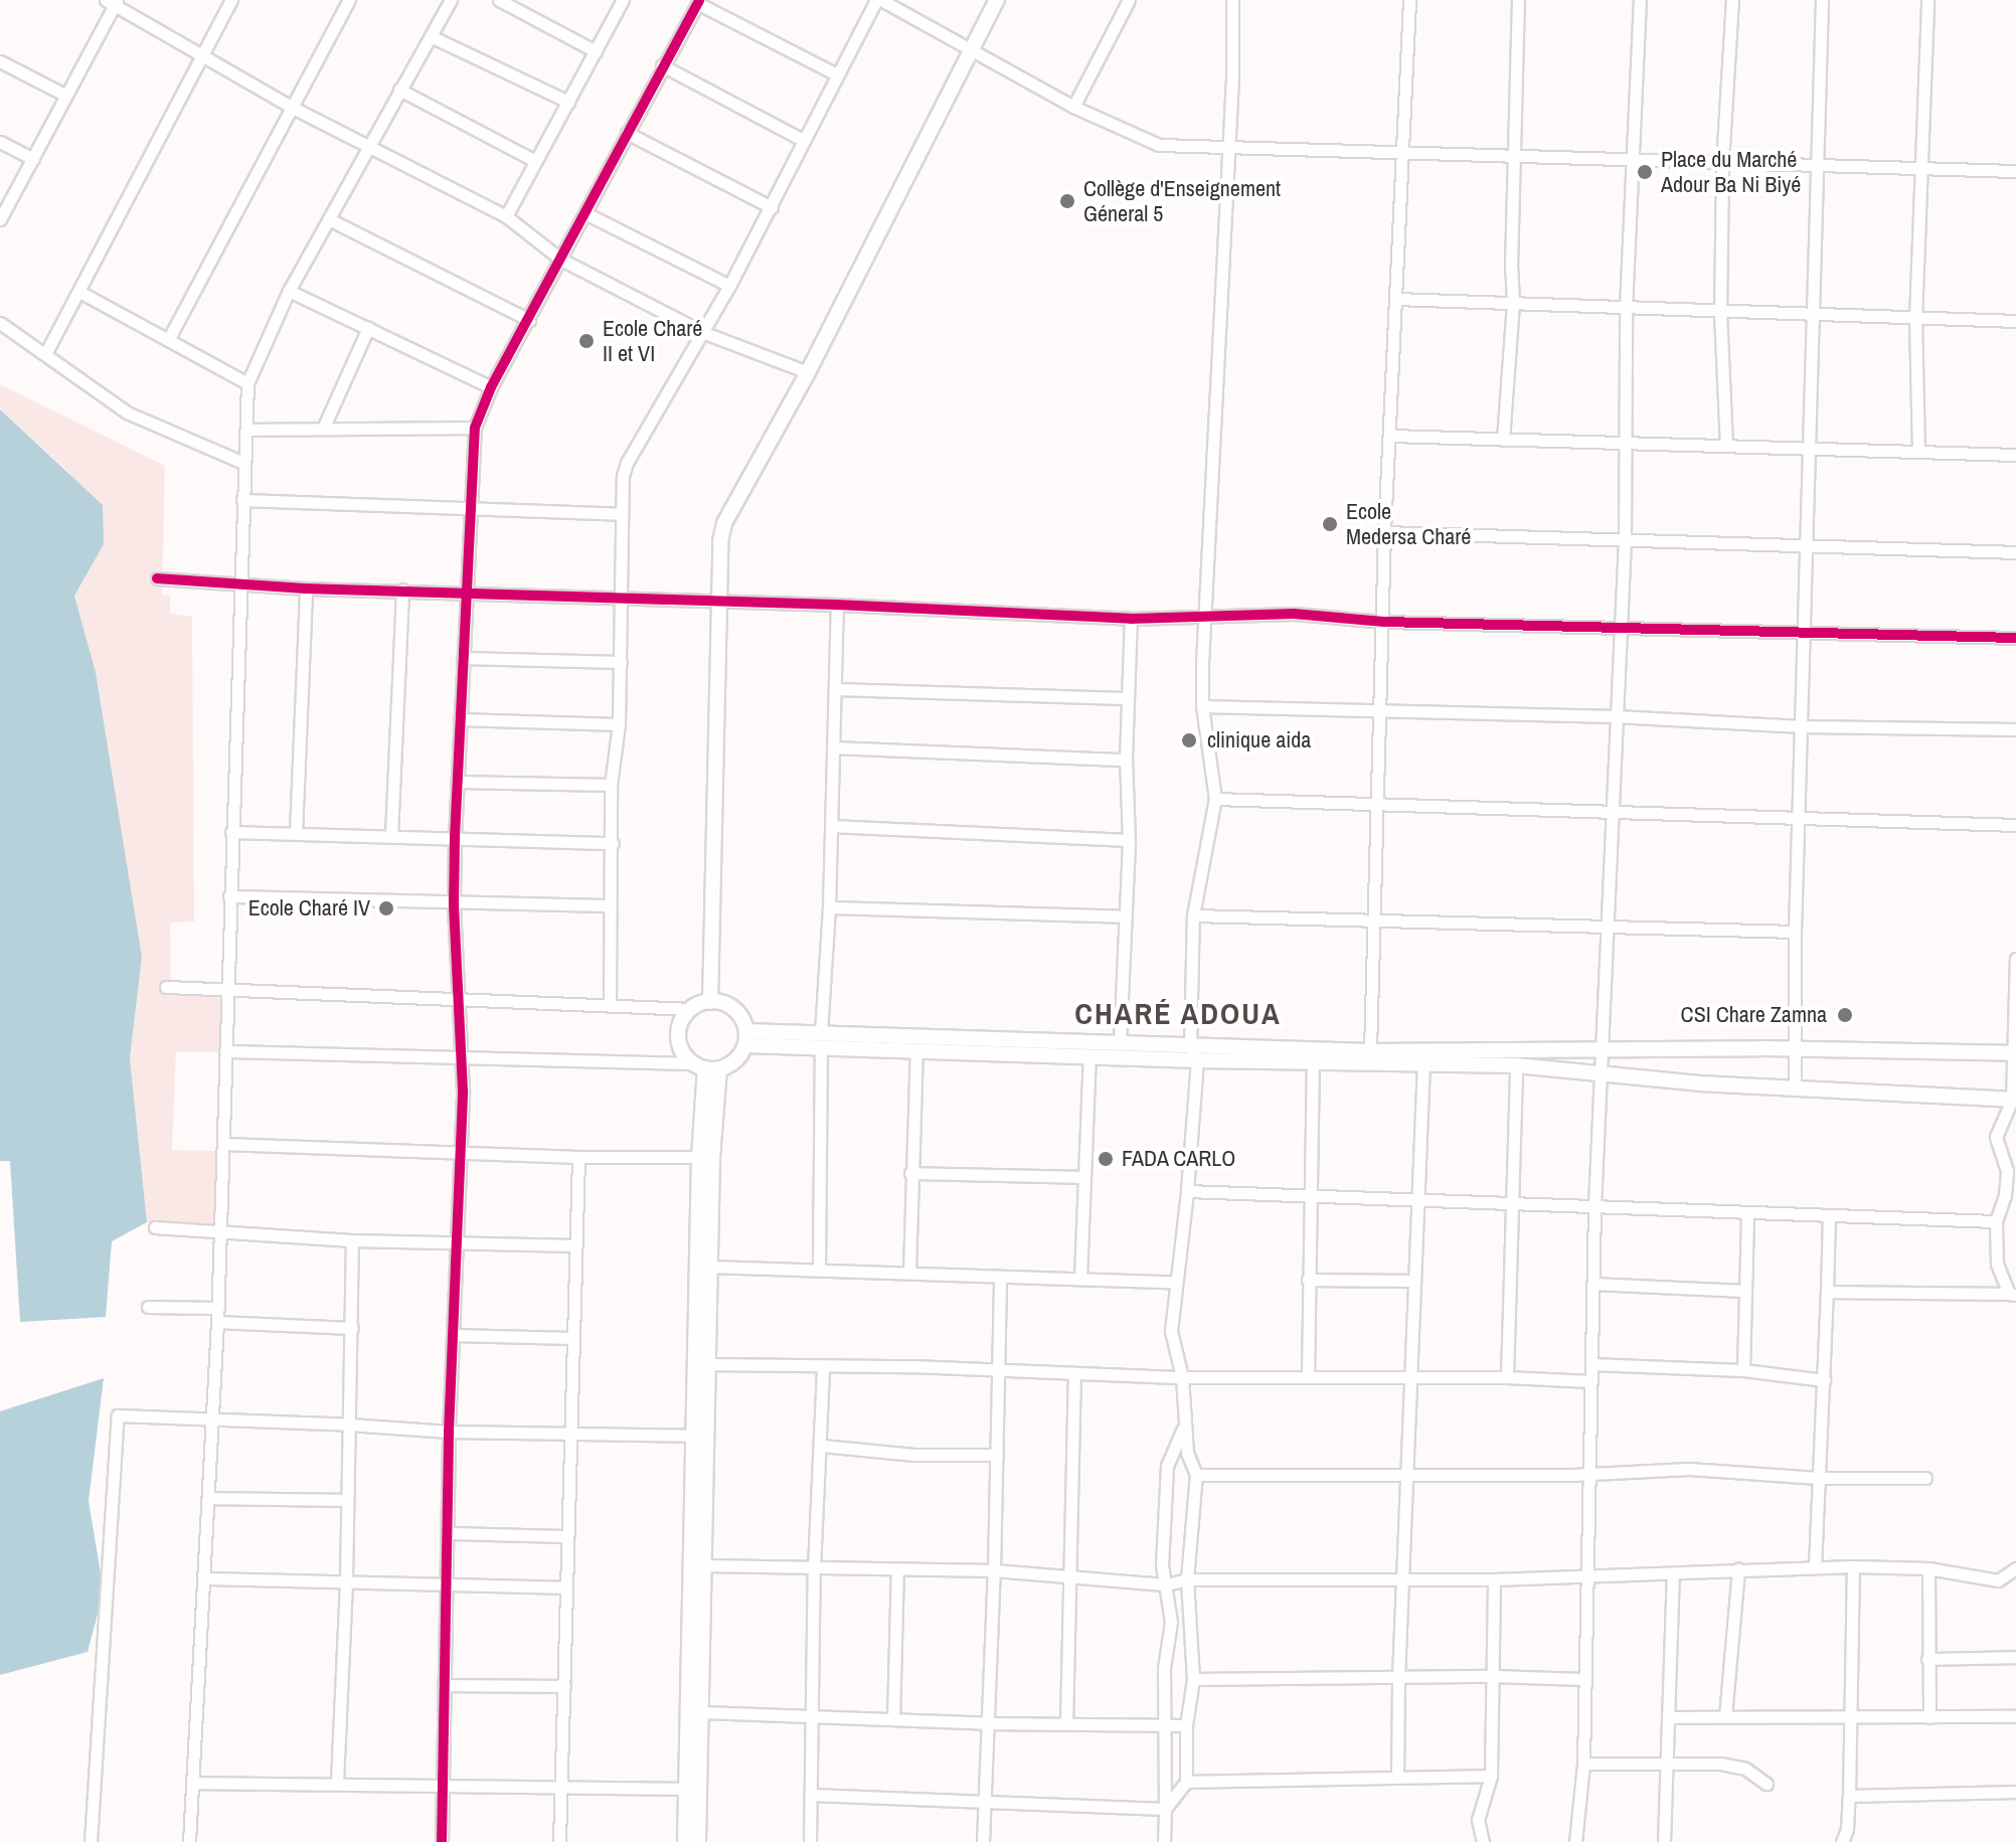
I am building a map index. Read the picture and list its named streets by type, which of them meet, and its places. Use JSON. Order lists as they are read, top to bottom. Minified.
{"districts":["CHARÉ ADOUA"],"places":["Place du Marché Adour Ba Ni Biyé","Collège d'Enseignement Géneral 5","Ecole Charé II et VI","Ecole Medersa Charé","clinique aida","Ecole Charé IV","CSI Chare Zamna","FADA CARLO"]}
